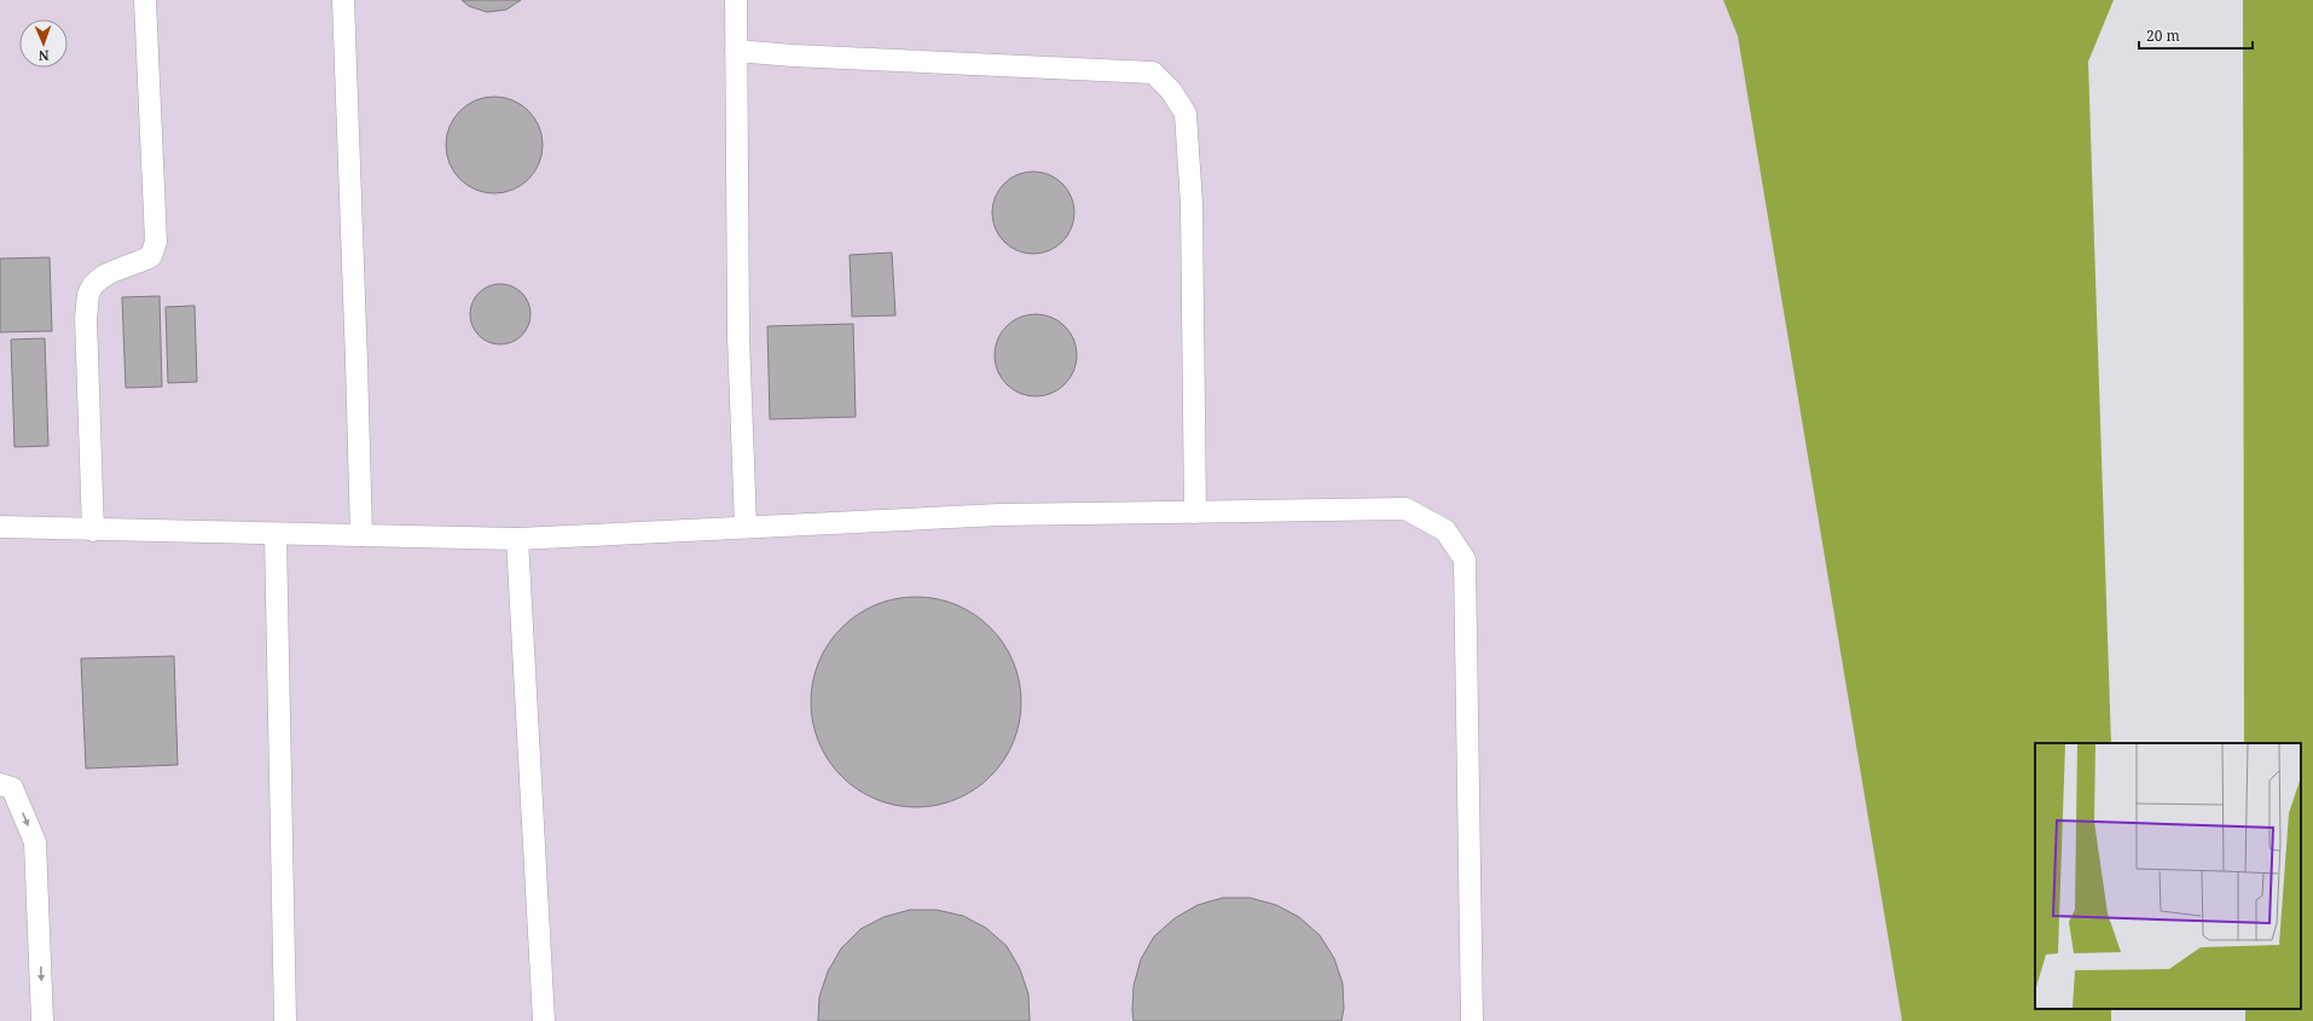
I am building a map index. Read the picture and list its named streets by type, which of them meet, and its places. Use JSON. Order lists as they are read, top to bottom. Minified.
{"scale_bar":"20 m","north":"bottom"}
